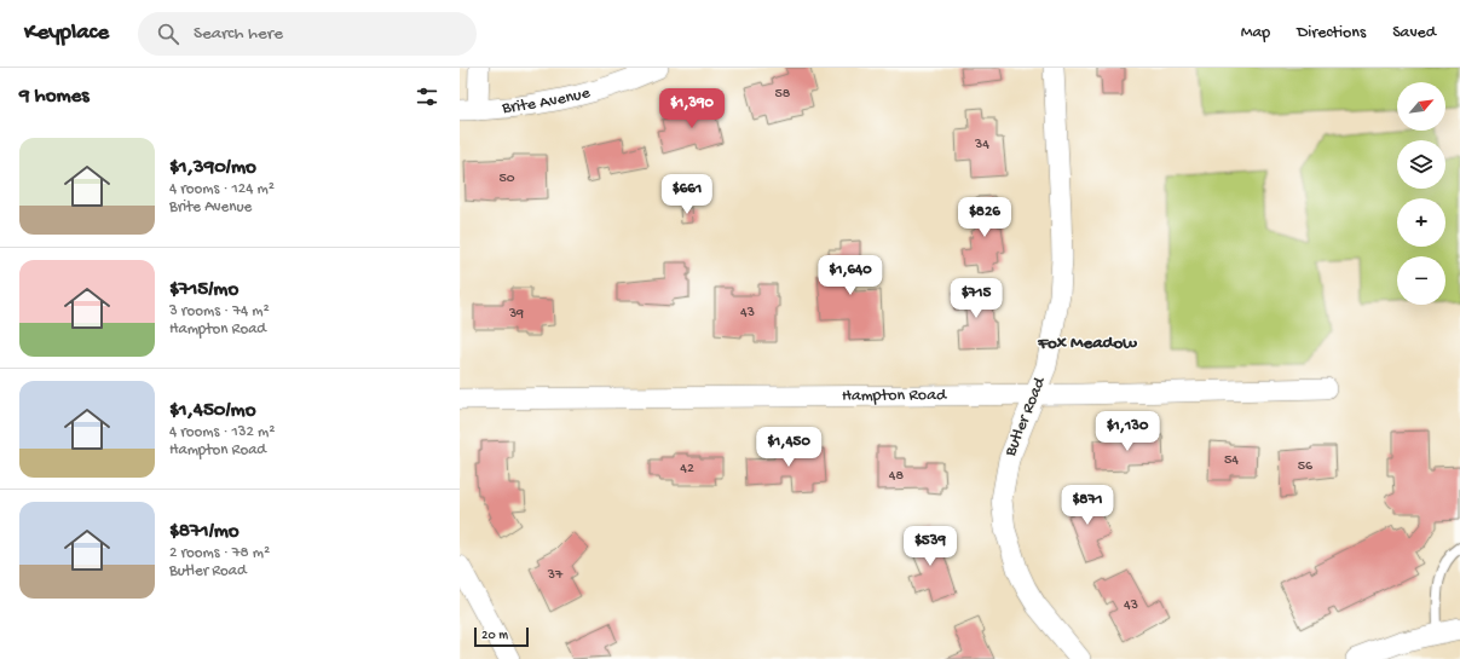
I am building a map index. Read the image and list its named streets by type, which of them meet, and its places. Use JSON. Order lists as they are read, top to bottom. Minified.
{"streets":{"street":["Brite Avenue","Hampton Road","Butler Road"]},"crossings":[["Hampton Road","Butler Road"]],"districts":["Fox Meadow"],"house_numbers":["58","34","50","43","39","54","56","42","48","37","43"],"scale_bar":"20 m","north":"top right","page":{"header":"Keyplace","search":"Search here","nav":["Map","Directions","Saved"],"heading":"9 homes","map_buttons":["+","−"],"price":["$1,390","$661","$826","$1,640","$715","$1,130","$1,450","$871","$539"],"list":[{"name":"$1,390/mo","note":"4 rooms · 124 m² · Brite Avenue"},{"name":"$715/mo","note":"3 rooms · 74 m² · Hampton Road"},{"name":"$1,450/mo","note":"4 rooms · 132 m² · Hampton Road"},{"name":"$871/mo","note":"2 rooms · 78 m² · Butler Road"}],"scale":"20 m"}}
